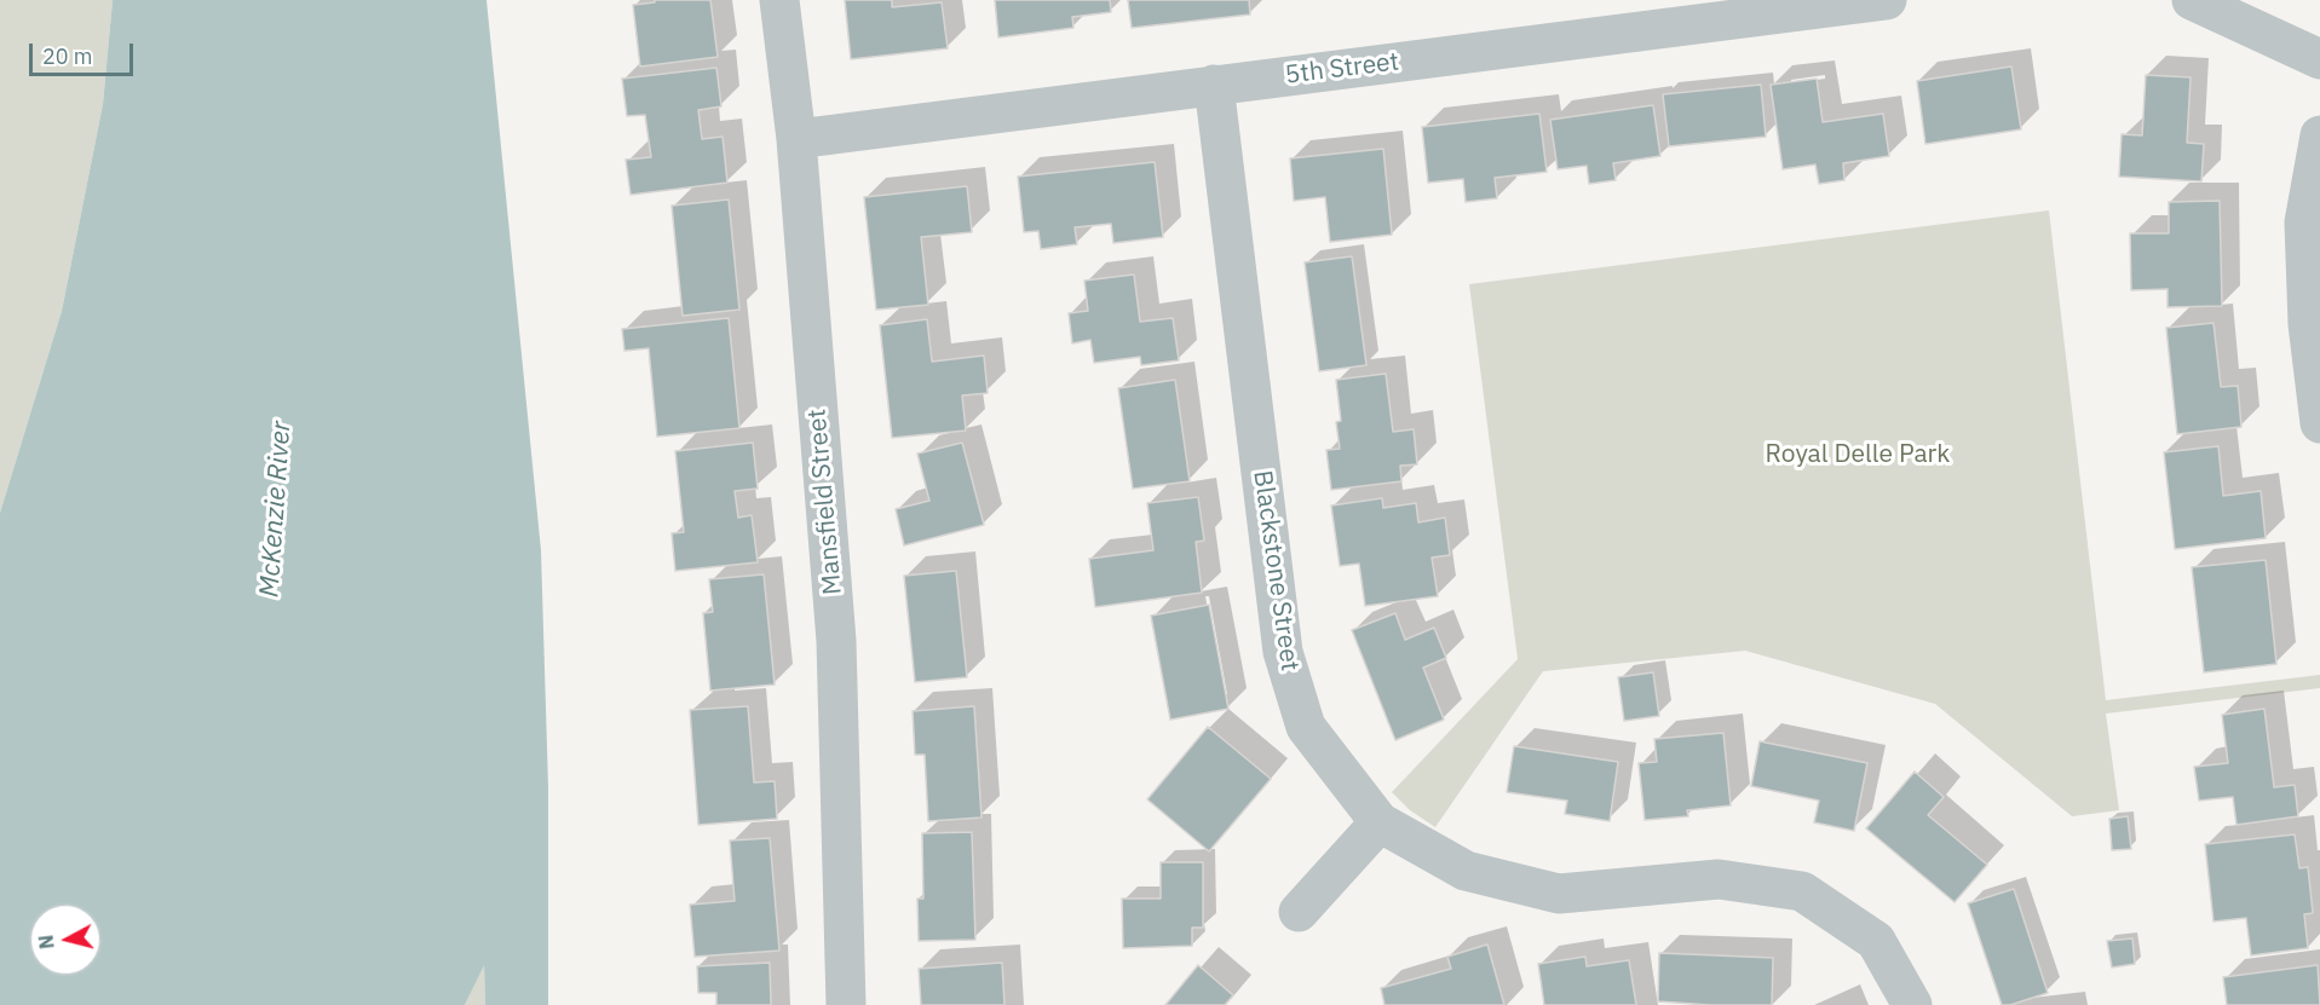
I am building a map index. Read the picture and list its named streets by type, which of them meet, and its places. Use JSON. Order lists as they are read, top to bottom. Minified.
{"streets":{"street":["5th Street","Mansfield Street","Blackstone Street"]},"crossings":[["5th Street","Mansfield Street"],["5th Street","Blackstone Street"]],"water":["McKenzie River"],"parks":["Royal Delle Park"],"scale_bar":"20 m","north":"left"}
